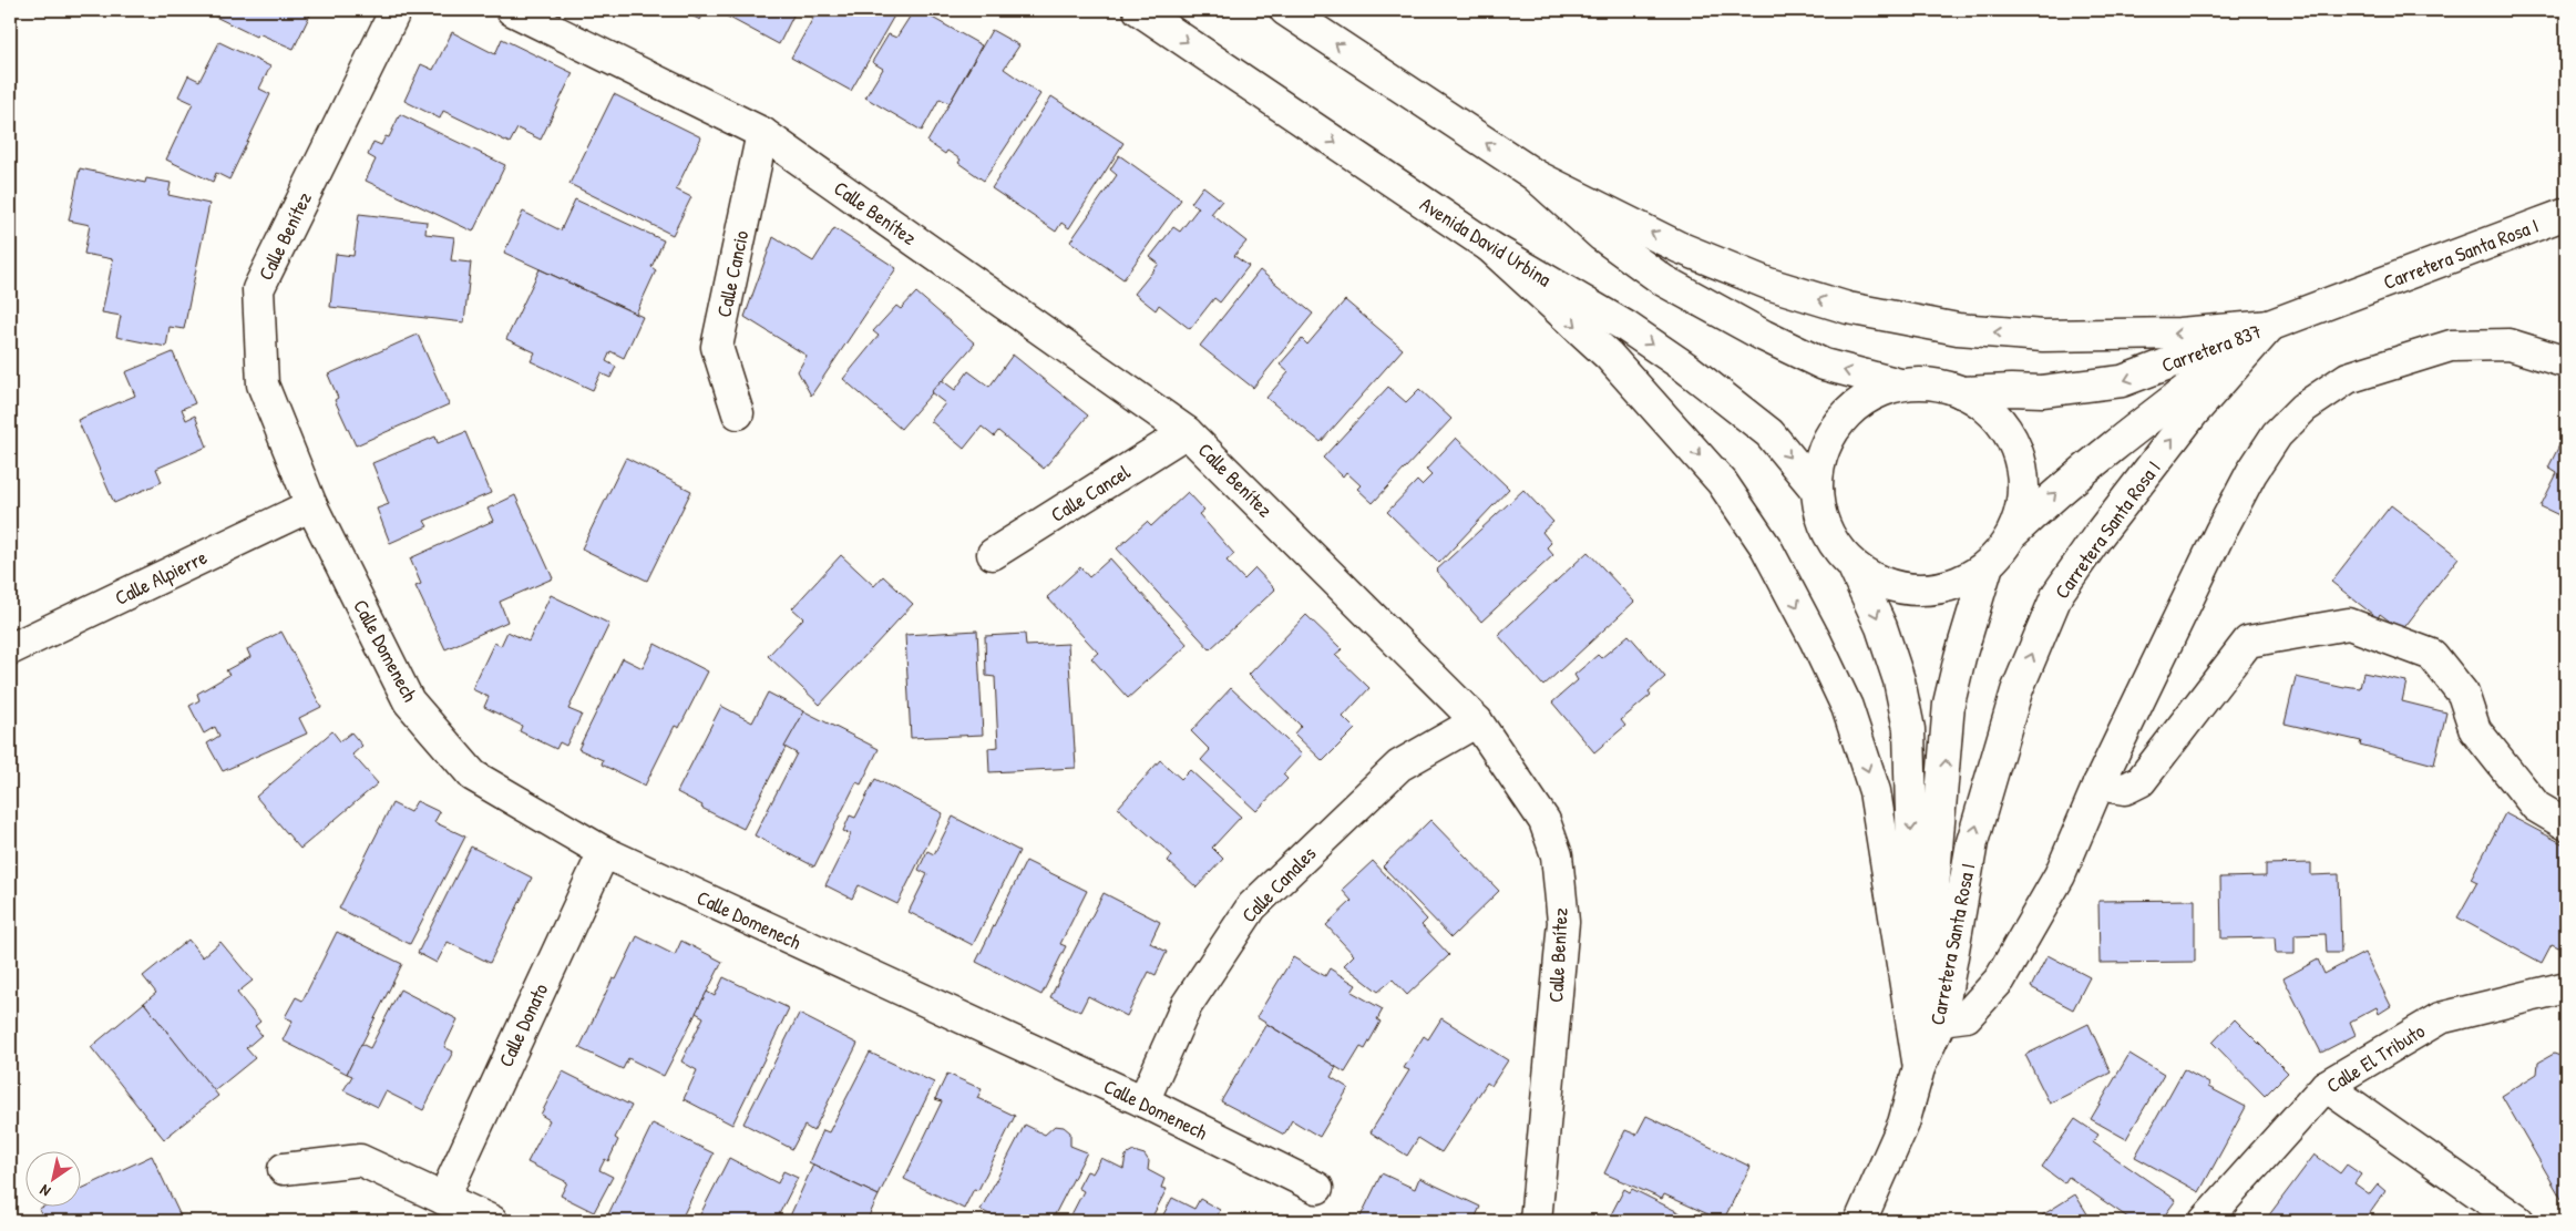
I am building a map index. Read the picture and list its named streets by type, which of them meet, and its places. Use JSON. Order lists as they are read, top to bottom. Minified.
{"streets":{"street":["Calle Benítez","Avenida David Urbina","Carretera Santa Rosa I","Calle Cancio","Carretera 837","Calle Cancel","Calle Alpierre","Calle Domenech","Calle Canales","Calle Donato","Calle El Tributo"]},"crossings":[["Calle Benítez","Calle Cancio"],["Calle Benítez","Calle Cancel"],["Calle Benítez","Calle Alpierre"],["Calle Benítez","Calle Domenech"],["Calle Benítez","Calle Canales"],["Carretera Santa Rosa I","Carretera 837"],["Calle Alpierre","Calle Domenech"],["Calle Domenech","Calle Canales"],["Calle Domenech","Calle Donato"]],"north":"bottom left"}
